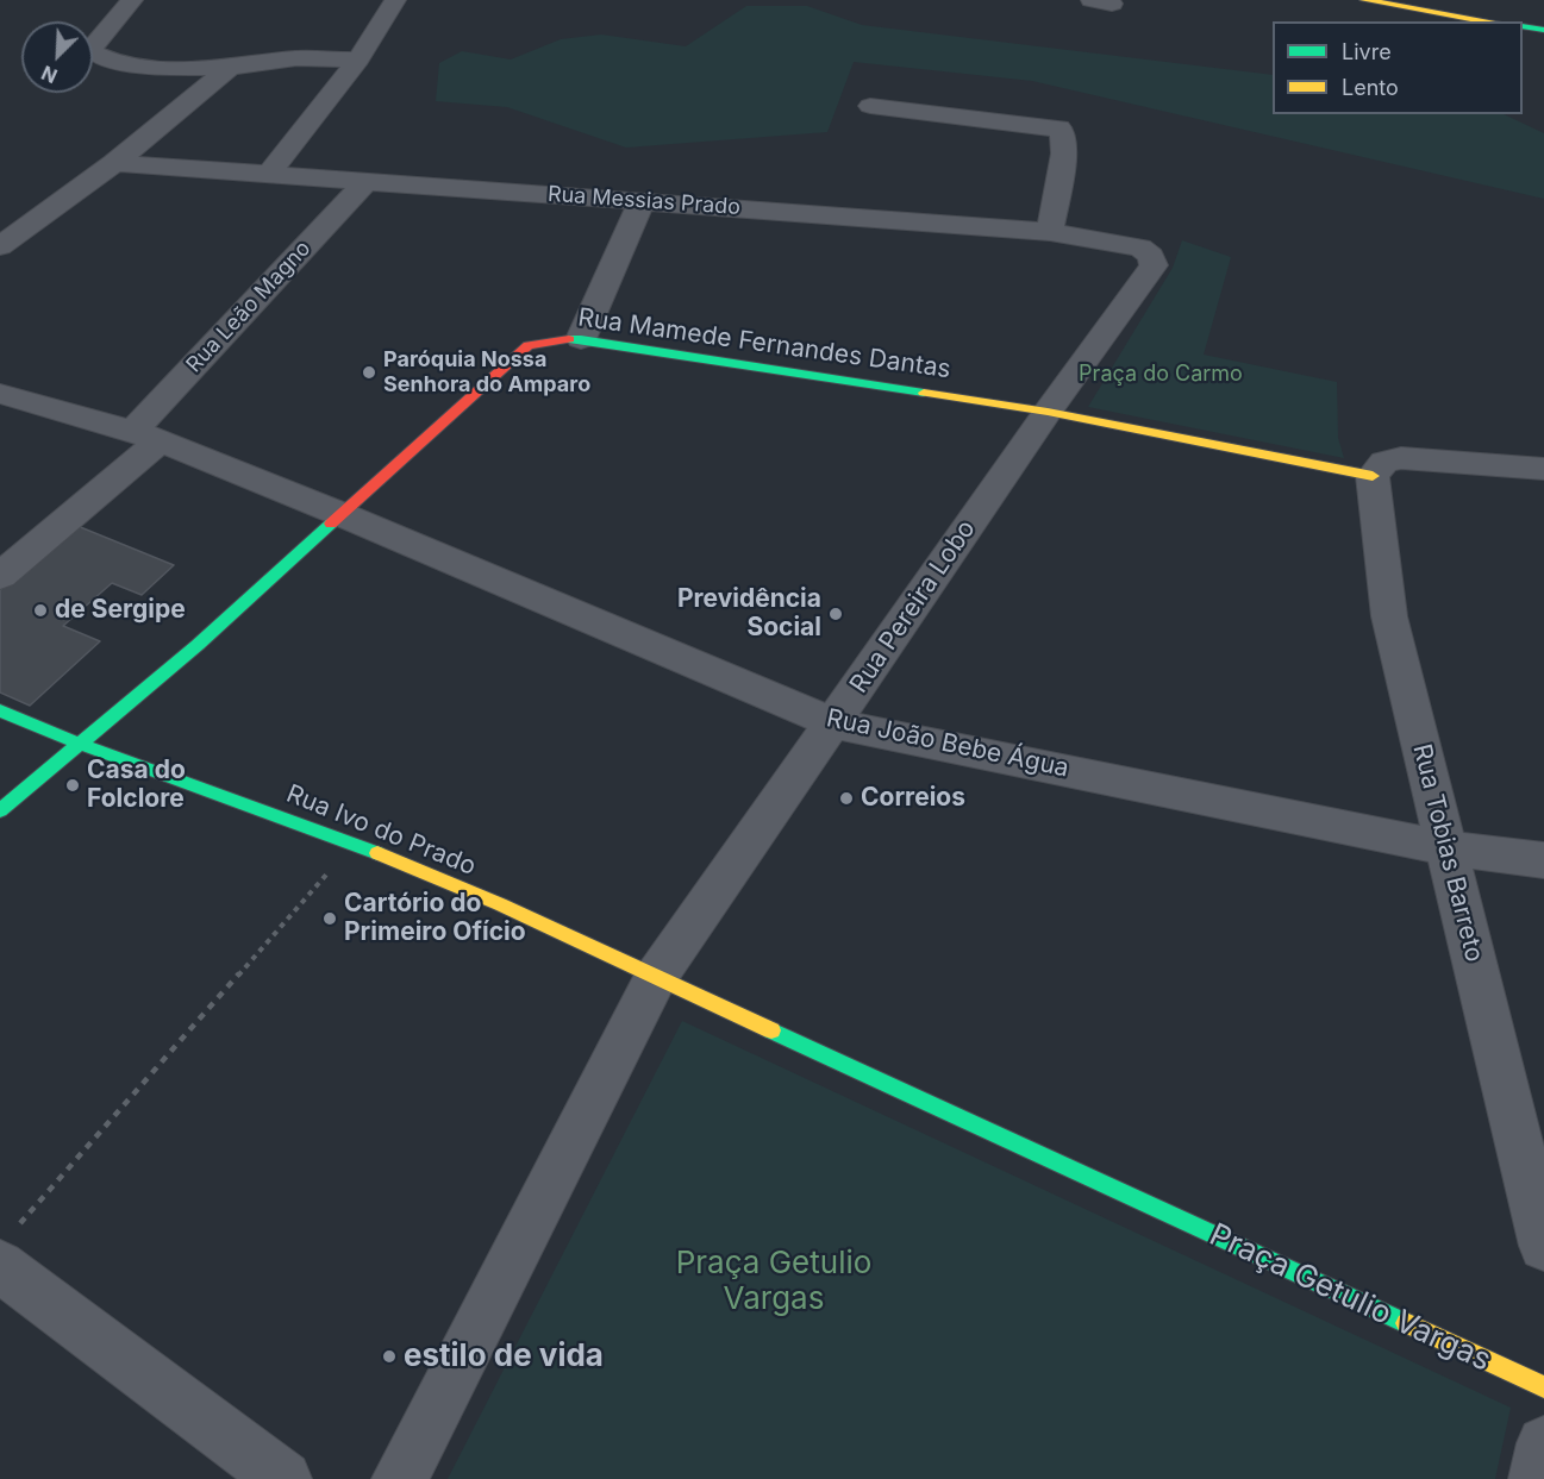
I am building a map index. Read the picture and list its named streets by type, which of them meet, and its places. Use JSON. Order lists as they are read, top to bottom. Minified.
{"streets":{"street":["Rua Messias Prado","Rua Leão Magno","Rua Mamede Fernandes Dantas","Rua Pereira Lobo","Rua João Bebe Água","Rua Ivo do Prado","Rua Tobias Barreto","Praça Getulio Vargas"]},"crossings":[["Rua Messias Prado","Rua Leão Magno"],["Rua Messias Prado","Rua Pereira Lobo"],["Rua Leão Magno","Rua João Bebe Água"],["Rua Mamede Fernandes Dantas","Rua Pereira Lobo"],["Rua Mamede Fernandes Dantas","Rua João Bebe Água"],["Rua Mamede Fernandes Dantas","Rua Ivo do Prado"],["Rua Mamede Fernandes Dantas","Rua Tobias Barreto"],["Rua Pereira Lobo","Rua João Bebe Água"],["Rua Pereira Lobo","Rua Ivo do Prado"],["Rua Pereira Lobo","Praça Getulio Vargas"],["Rua João Bebe Água","Rua Tobias Barreto"],["Rua Ivo do Prado","Praça Getulio Vargas"]],"parks":["Praça do Carmo","Praça Getulio Vargas"],"places":["Paróquia Nossa Senhora do Amparo","de Sergipe","Previdência Social","Casa do Folclore","Correios","Cartório do Primeiro Ofício","estilo de vida"],"legend":["Livre","Lento"],"north":"bottom left"}
